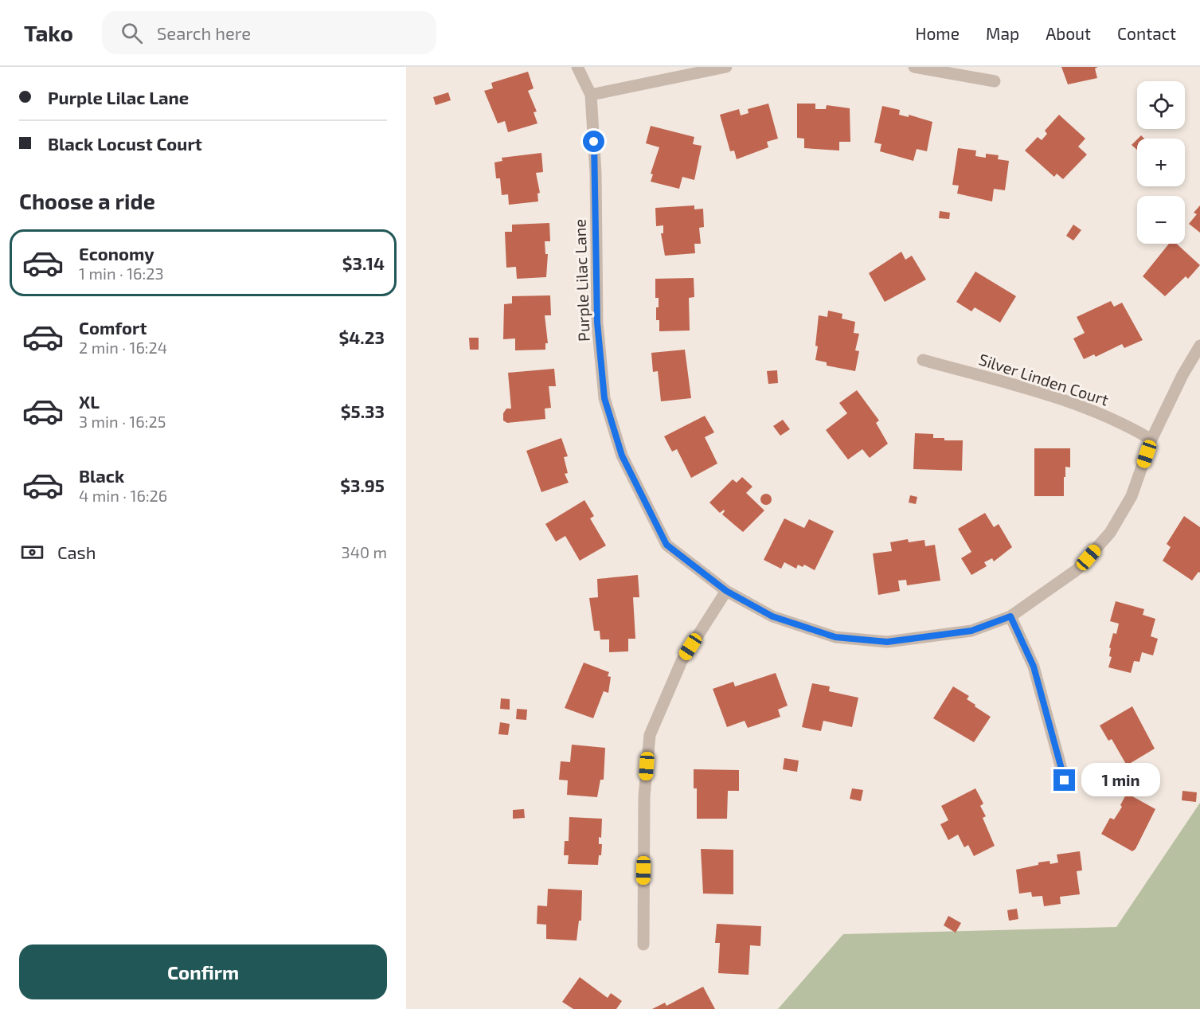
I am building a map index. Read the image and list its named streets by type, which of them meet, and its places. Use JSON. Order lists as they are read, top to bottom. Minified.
{"streets":{"street":["Purple Lilac Lane","Silver Linden Court"]},"crossings":[["Purple Lilac Lane","Silver Linden Court"]],"page":{"header":"Tako","search":"Search here","nav":["Home","Map","About","Contact"],"banner":["Purple Lilac Lane","Black Locust Court"],"map_buttons":["+","−"],"heading":"Choose a ride","list":[{"name":"Economy","note":"1 min · 16:23","value":"$3.14"},{"name":"Comfort","note":"2 min · 16:24","value":"$4.23"},{"name":"XL","note":"3 min · 16:25","value":"$5.33"},{"name":"Black","note":"4 min · 16:26","value":"$3.95"}],"pay":["Cash","340 m"],"bubble":"1 min","buttons":"Confirm"}}
